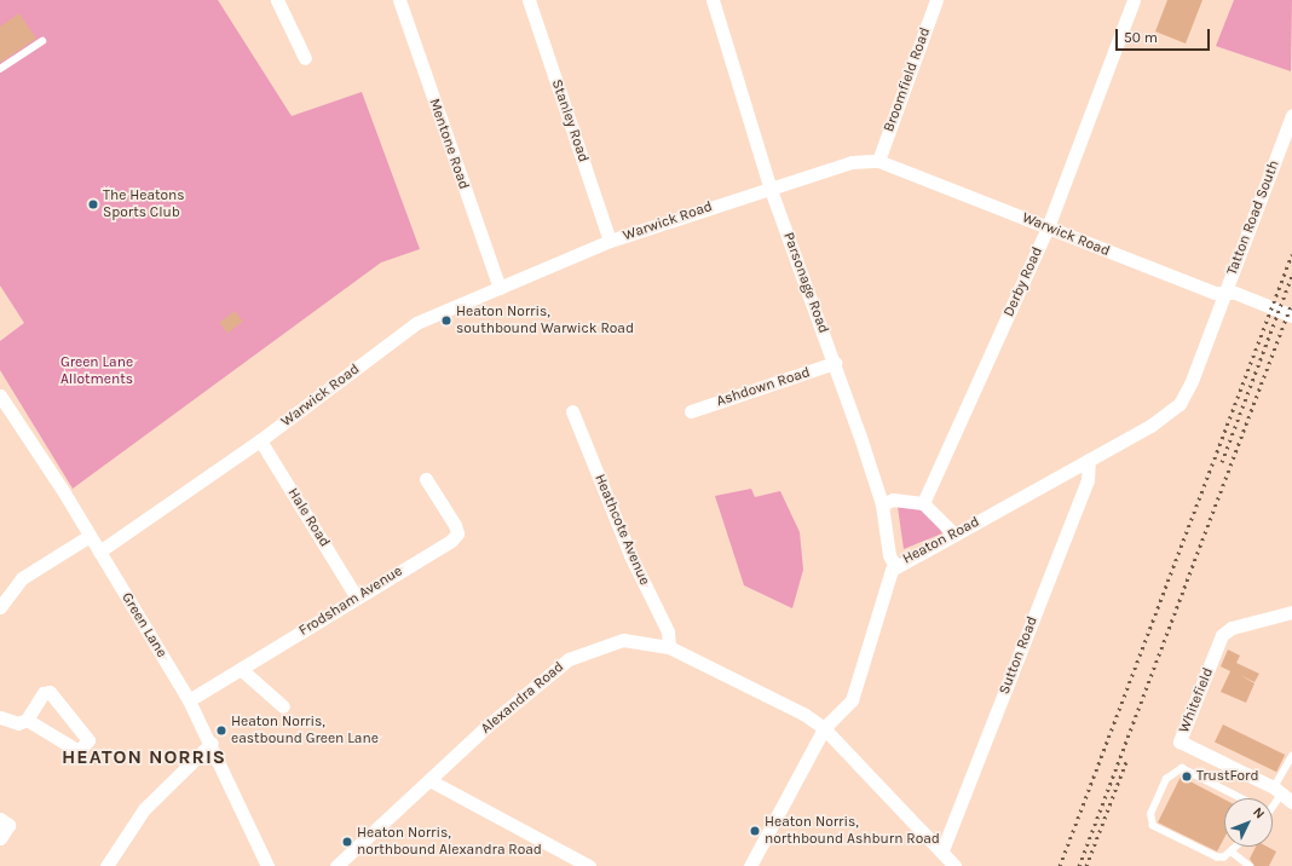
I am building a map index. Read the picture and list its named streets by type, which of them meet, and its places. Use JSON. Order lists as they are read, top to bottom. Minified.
{"streets":{"street":["Broomfield Road","Stanley Road","Mentone Road","Tatton Road South","Warwick Road","Derby Road","Parsonage Road","Ashdown Road","Hale Road","Heathcote Avenue","Heaton Road","Frodsham Avenue","Green Lane","Sutton Road","Alexandra Road","Whitefield"]},"crossings":[["Broomfield Road","Warwick Road"],["Stanley Road","Warwick Road"],["Mentone Road","Warwick Road"],["Tatton Road South","Warwick Road"],["Tatton Road South","Heaton Road"],["Warwick Road","Derby Road"],["Warwick Road","Parsonage Road"],["Warwick Road","Hale Road"],["Warwick Road","Heaton Road"],["Warwick Road","Green Lane"],["Parsonage Road","Ashdown Road"],["Parsonage Road","Heaton Road"],["Hale Road","Frodsham Avenue"],["Heathcote Avenue","Alexandra Road"],["Heaton Road","Sutton Road"],["Heaton Road","Alexandra Road"],["Frodsham Avenue","Green Lane"]],"districts":["HEATON NORRIS"],"parks":["Green Lane Allotments"],"places":["The Heatons Sports Club","Heaton Norris, southbound Warwick Road","Heaton Norris, eastbound Green Lane","TrustFord","Heaton Norris, northbound Ashburn Road","Heaton Norris, northbound Alexandra Road"],"scale_bar":"50 m","north":"top right"}
